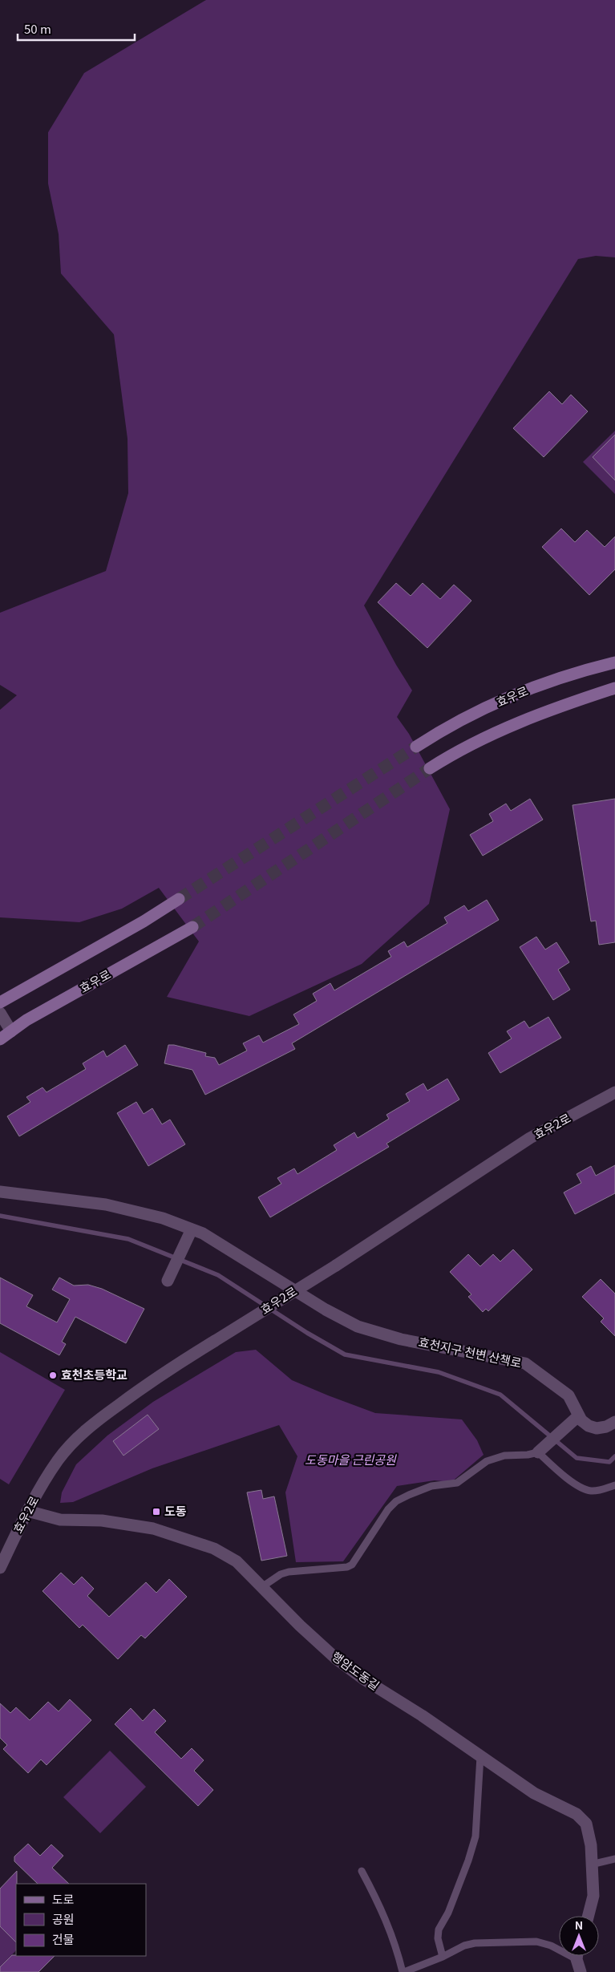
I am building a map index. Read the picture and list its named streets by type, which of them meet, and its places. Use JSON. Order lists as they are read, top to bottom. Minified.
{"streets":{"main road":["효우로"],"street":["효우2로","효천지구 천변 산책로","행암도동길"]},"crossings":[["효우2로","행암도동길"]],"parks":["도동마을 근린공원"],"places":{"other":["효천초등학교"],"transit":["도동"]},"legend":["도로","공원","건물"],"scale_bar":"50 m","north":"top"}
